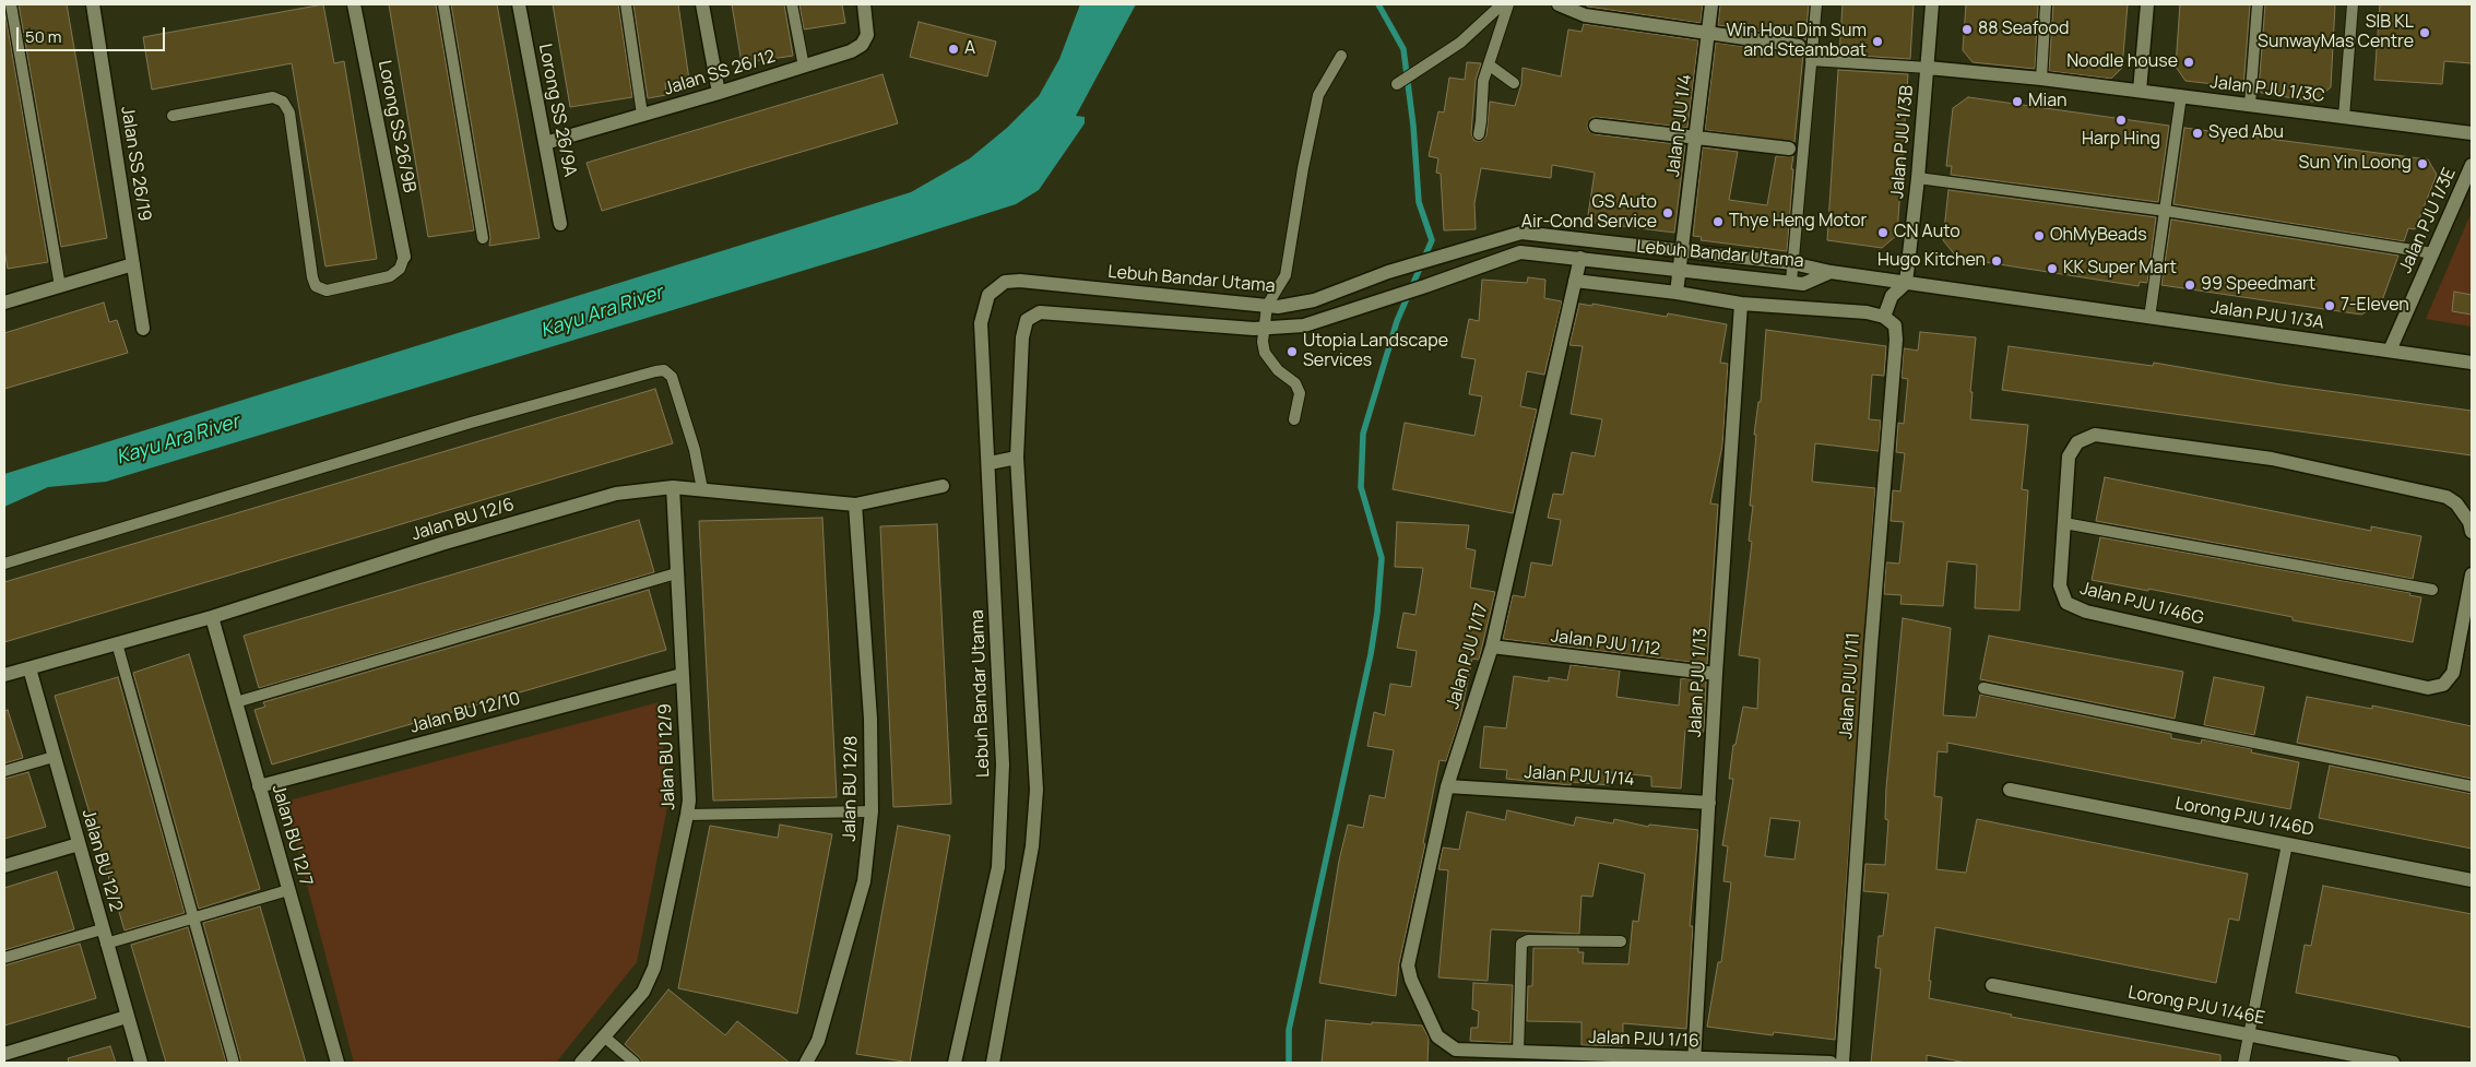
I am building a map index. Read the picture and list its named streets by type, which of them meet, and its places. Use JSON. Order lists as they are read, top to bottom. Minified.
{"streets":{"street":["Jalan SS 26/12","Jalan PJU 1/3C","Lorong SS 26/9A","Jalan PJU 1/4","Lorong SS 26/9B","Jalan PJU 1/3B","Jalan SS 26/19","Jalan PJU 1/3E","Lebuh Bandar Utama","Jalan PJU 1/3A","Jalan BU 12/6","Jalan PJU 1/46G","Jalan PJU 1/12","Jalan PJU 1/17","Jalan PJU 1/13","Jalan PJU 1/11","Jalan BU 12/10","Jalan BU 12/9","Jalan PJU 1/14","Jalan BU 12/8","Lorong PJU 1/46D","Jalan BU 12/7","Jalan BU 12/2","Lorong PJU 1/46E","Jalan PJU 1/16"]},"crossings":[["Jalan SS 26/12","Lorong SS 26/9A"],["Jalan PJU 1/3C","Jalan PJU 1/3B"],["Jalan PJU 1/4","Lebuh Bandar Utama"],["Jalan PJU 1/3B","Jalan PJU 1/3A"],["Jalan PJU 1/3E","Jalan PJU 1/3A"],["Lebuh Bandar Utama","Jalan PJU 1/3A"],["Lebuh Bandar Utama","Jalan PJU 1/17"],["Jalan BU 12/6","Jalan BU 12/9"],["Jalan BU 12/6","Jalan BU 12/8"],["Jalan BU 12/6","Jalan BU 12/7"],["Jalan BU 12/6","Jalan BU 12/2"],["Jalan PJU 1/12","Jalan PJU 1/17"],["Jalan PJU 1/12","Jalan PJU 1/13"],["Jalan PJU 1/17","Jalan PJU 1/14"],["Jalan PJU 1/17","Jalan PJU 1/16"],["Jalan PJU 1/13","Jalan PJU 1/14"],["Jalan PJU 1/13","Jalan PJU 1/16"],["Jalan BU 12/10","Jalan BU 12/9"],["Jalan BU 12/10","Jalan BU 12/7"]],"water":["Kayu Ara River"],"places":["88 Seafood","SIB KL SunwayMas Centre","Win Hou Dim Sum and Steamboat","A","Noodle house","Mian","Harp Hing","Syed Abu","Sun Yin Loong","GS Auto Air-Cond Service","Thye Heng Motor","CN Auto","OhMyBeads","Hugo Kitchen","KK Super Mart","99 Speedmart","7-Eleven","Utopia Landscape Services"],"scale_bar":"50 m"}
